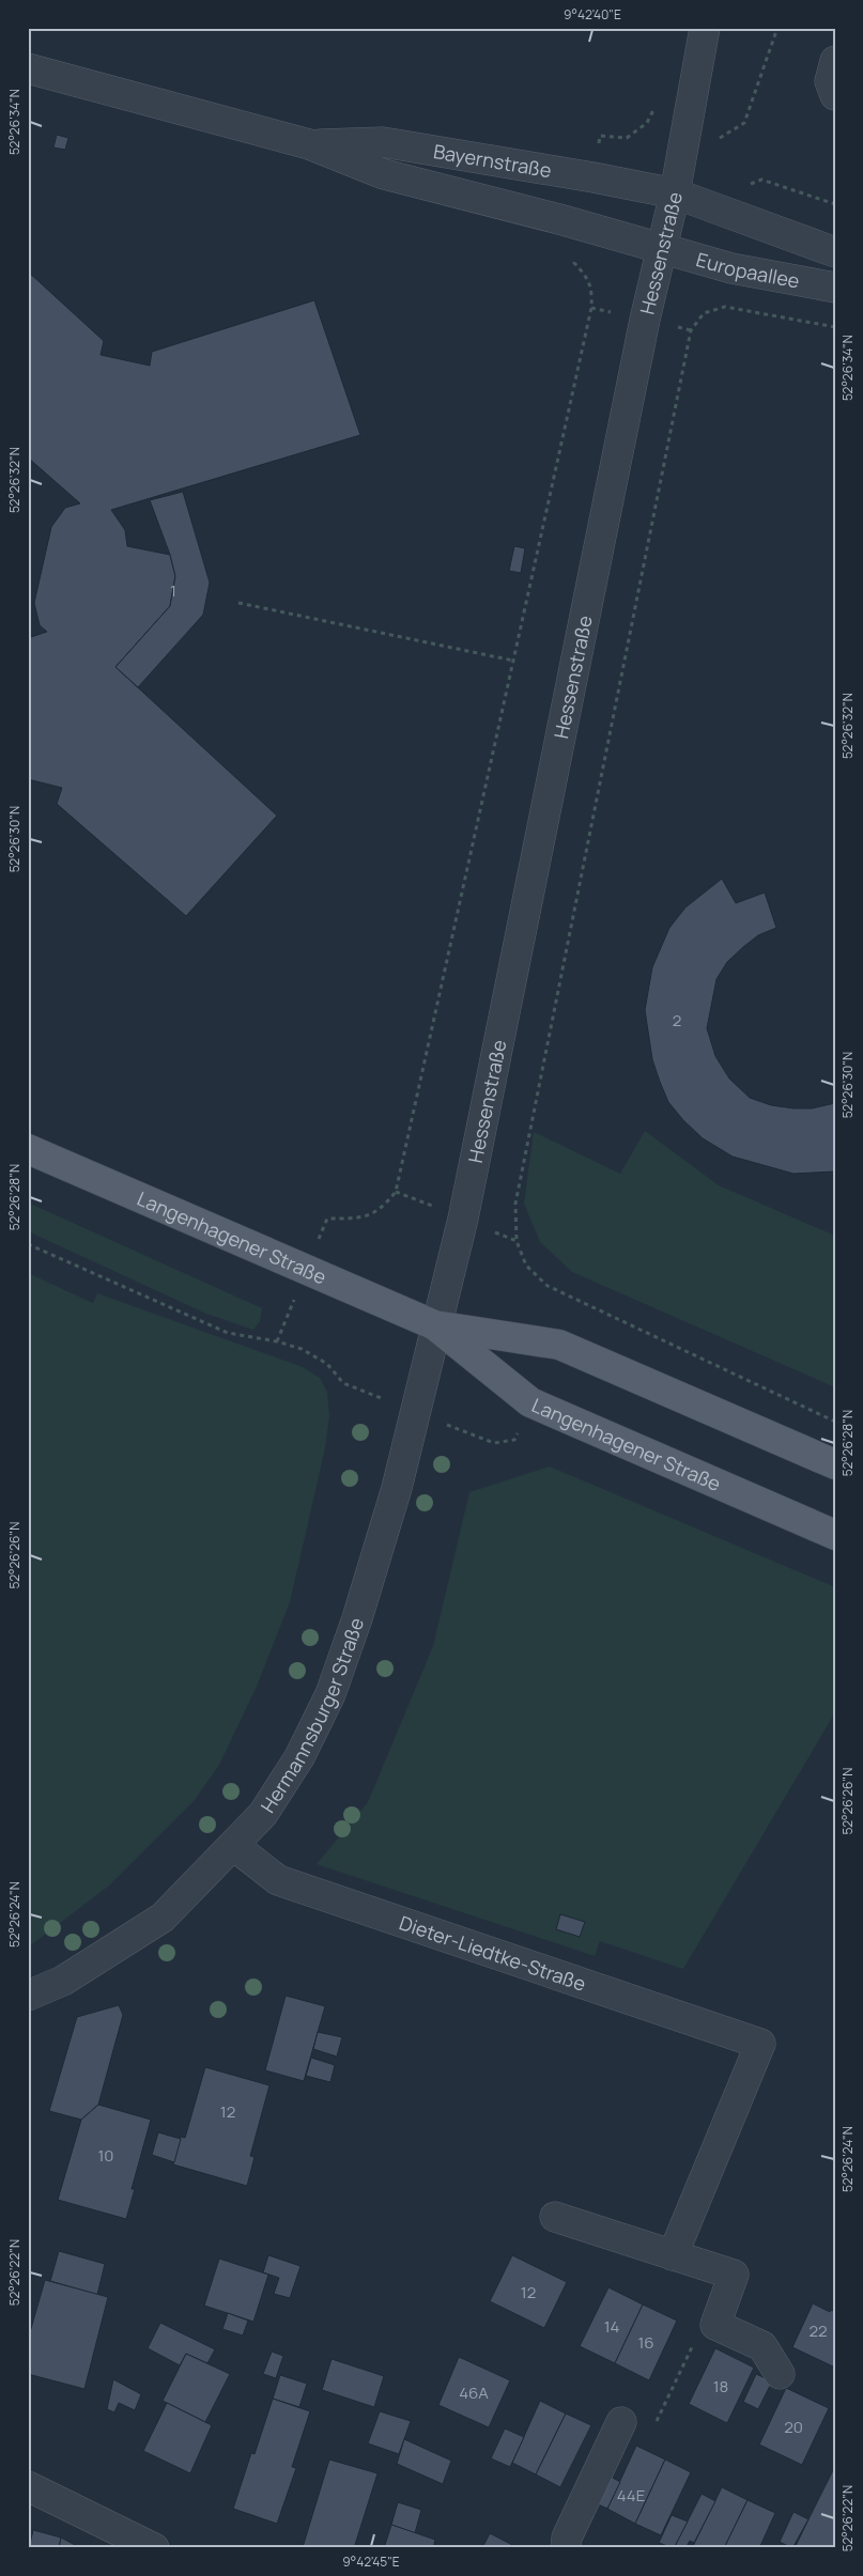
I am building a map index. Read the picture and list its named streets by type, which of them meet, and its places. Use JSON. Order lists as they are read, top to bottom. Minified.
{"streets":{"main road":["Langenhagener Straße"],"street":["Bayernstraße","Hessenstraße","Europaallee","Hermannsburger Straße","Dieter-Liedtke-Straße"]},"crossings":[["Bayernstraße","Hessenstraße"],["Bayernstraße","Europaallee"],["Hessenstraße","Europaallee"],["Hessenstraße","Langenhagener Straße"],["Hessenstraße","Hermannsburger Straße"],["Langenhagener Straße","Hermannsburger Straße"],["Hermannsburger Straße","Dieter-Liedtke-Straße"]],"house_numbers":["1","2","12","10","12","14","22","16","18","46A","20","44E"],"coordinates":["9°42'40\"E","52°26'34\"N","52°26'32\"N","52°26'30\"N","52°26'28\"N","52°26'26\"N","52°26'24\"N","52°26'22\"N","9°42'45\"E"]}
